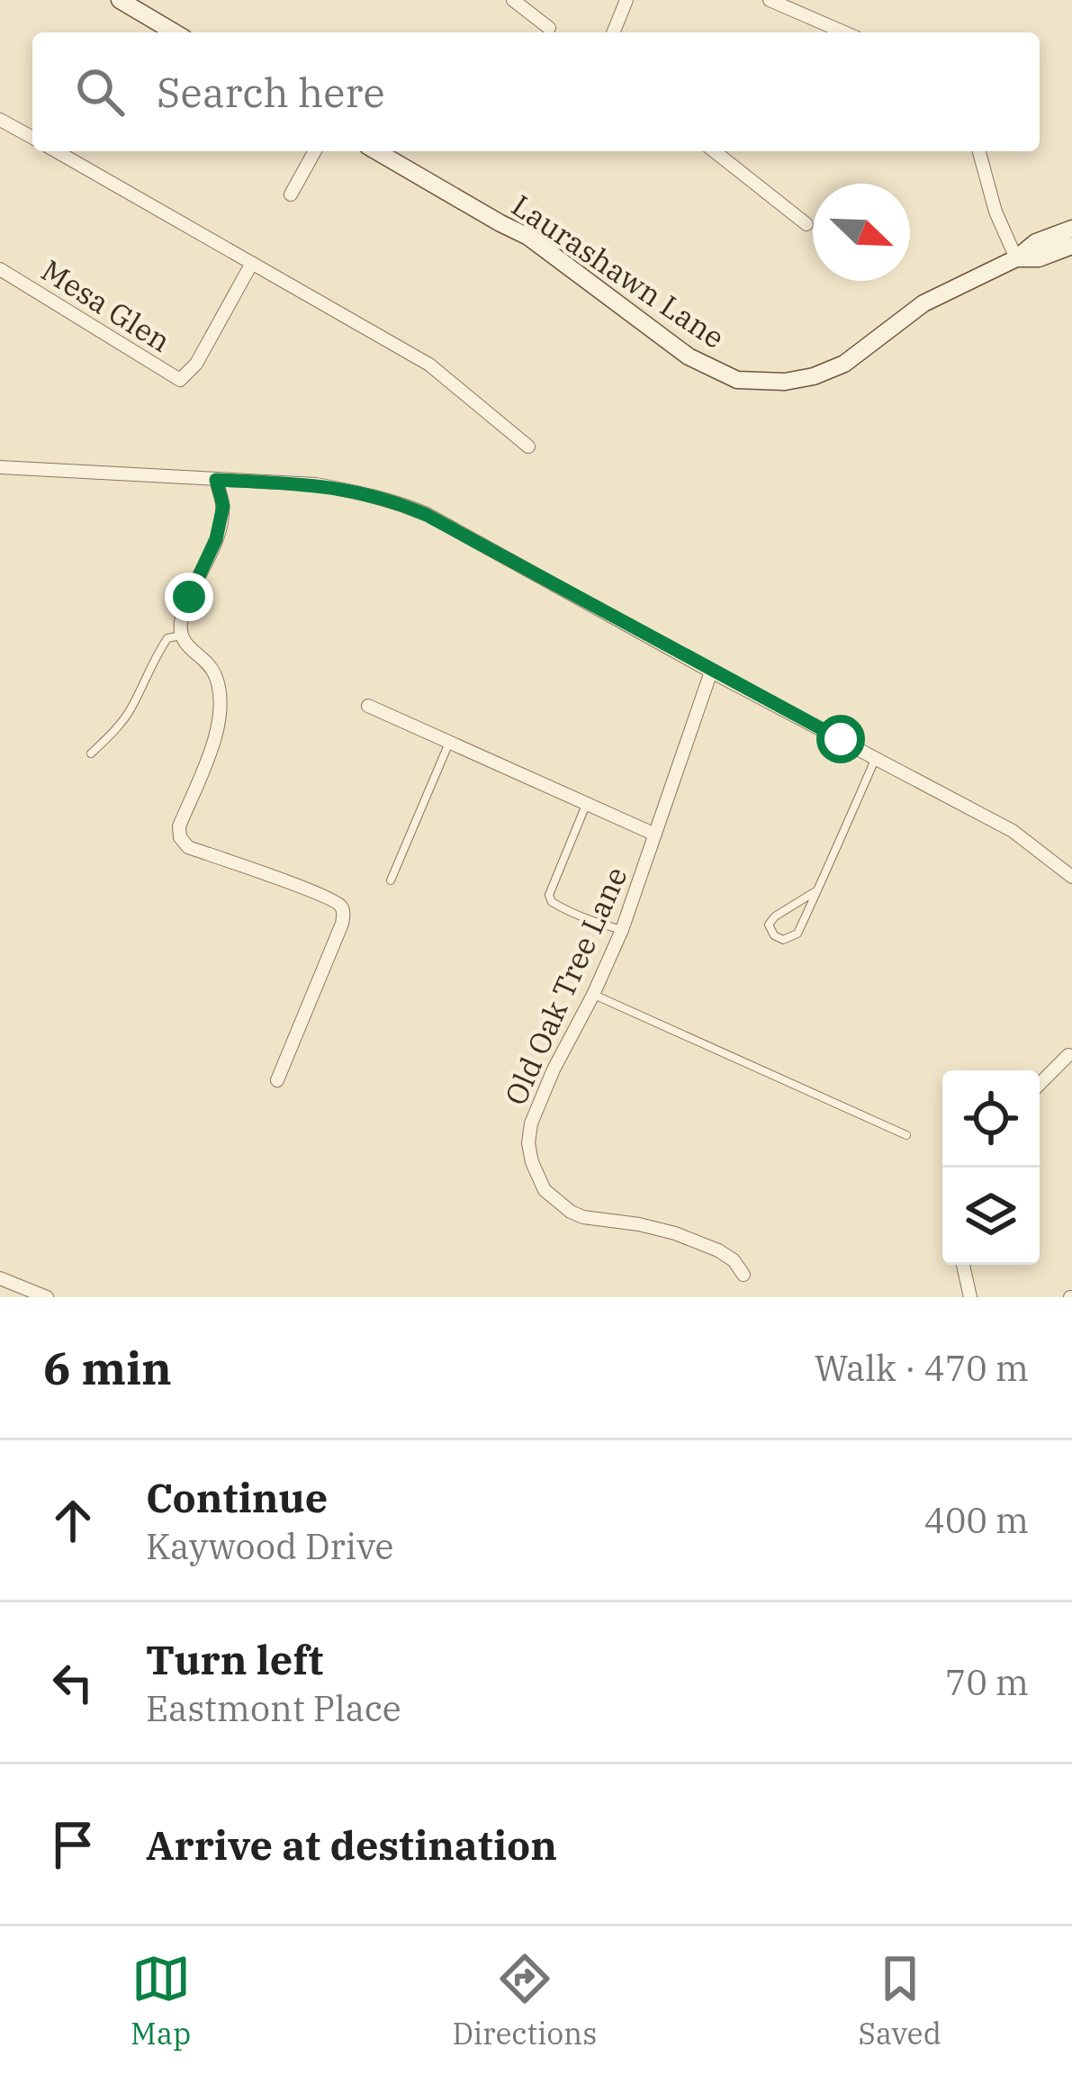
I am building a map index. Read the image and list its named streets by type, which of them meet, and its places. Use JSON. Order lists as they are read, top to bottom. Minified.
{"streets":{"street":["Laurashawn Lane","Mesa Glen","Old Oak Tree Lane"]},"north":"bottom right","page":{"search":"Search here","heading":["6 min","Walk · 470 m"],"list":[["Continue","Kaywood Drive","400 m"],["Turn left","Eastmont Place","70 m"],"Arrive at destination"],"nav":["Map","Directions","Saved"]}}
